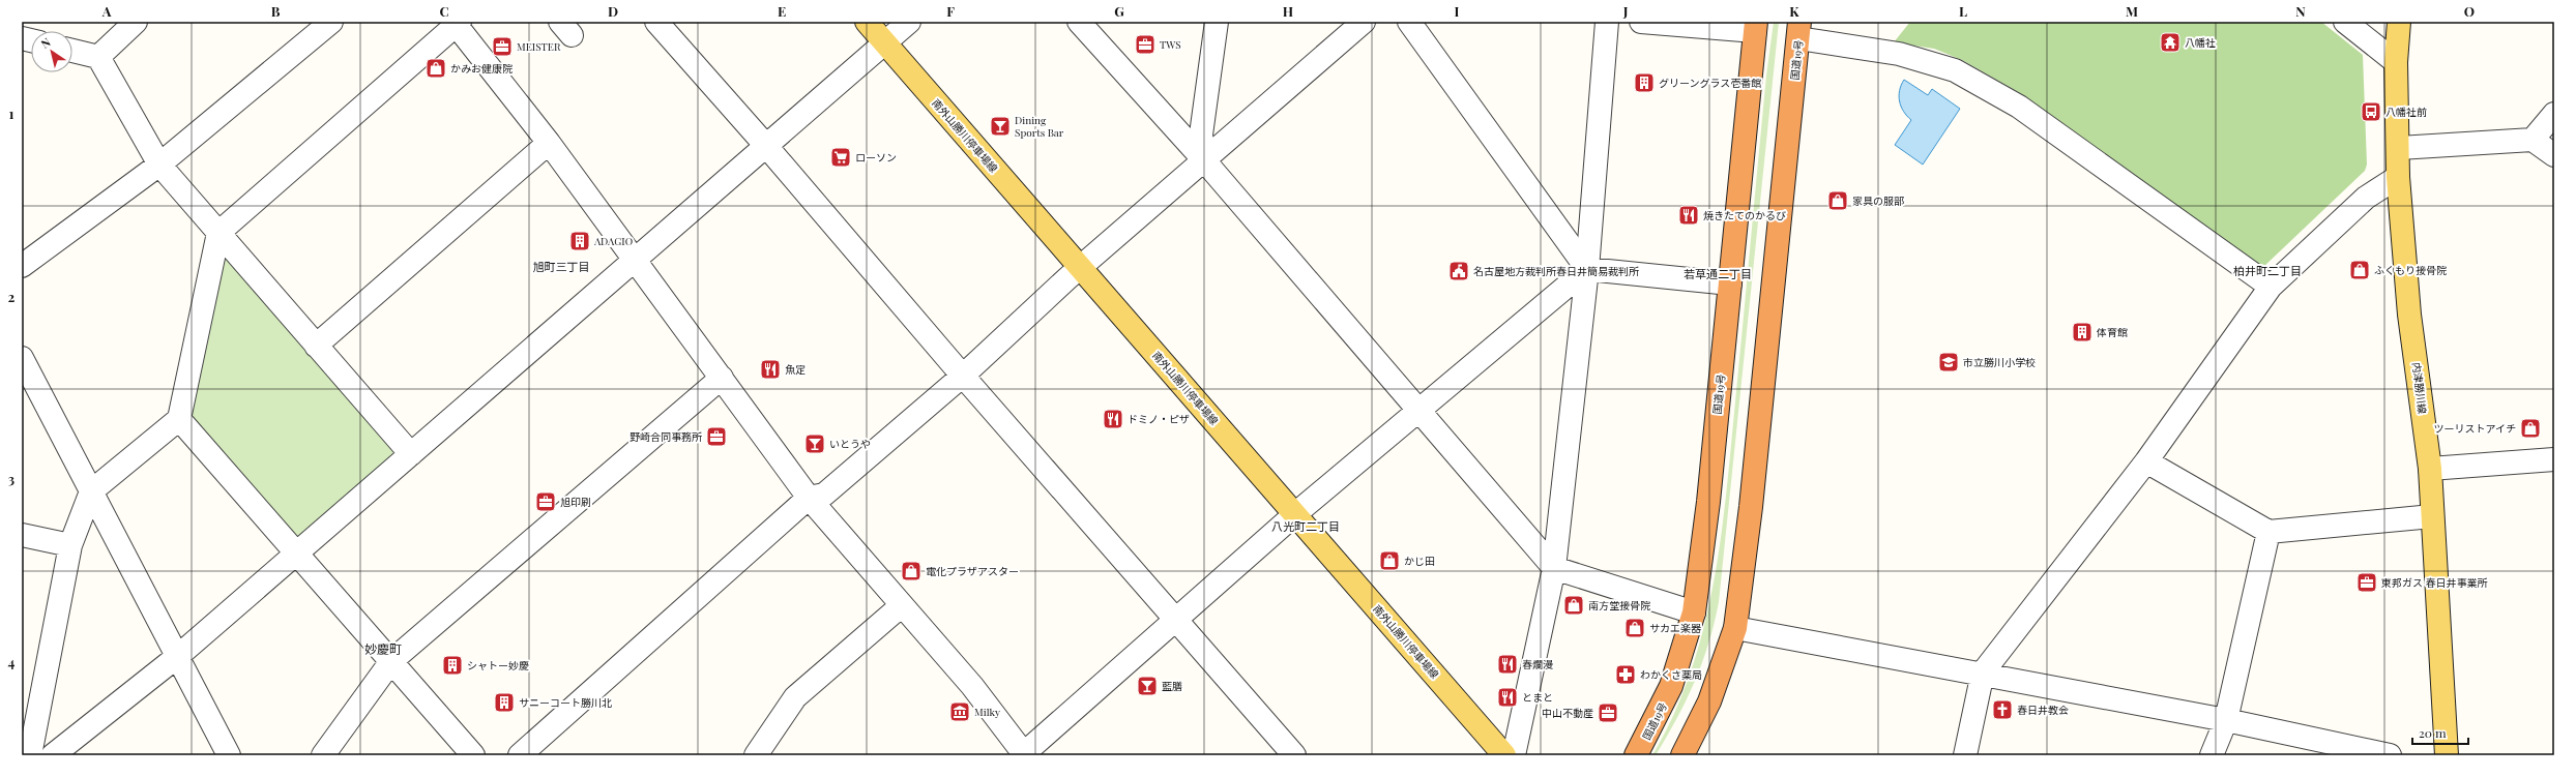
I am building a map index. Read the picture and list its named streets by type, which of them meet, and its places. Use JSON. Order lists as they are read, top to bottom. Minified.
{"streets":{"highway":["国道19号"],"main road":["南外山勝川停車場線","内津勝川線"]},"districts":["旭町三丁目","柏井町二丁目","若草通二丁目","八光町二丁目","妙慶町"],"places":{"temple":["八幡社"],"office":["TWS","MEISTER","野崎合同事務所","旭印刷","東邦ガス 春日井事業所","中山不動産"],"shop":["かみお健康院","家具の服部","ふくもり接骨院","ツーリストアイチ","かじ田","電化プラザアスター","南方堂接骨院","サカエ楽器"],"building":["グリーングラス壱番館","ADAGIO","体育館","シャトー妙慶","サニーコート勝川北"],"bus stop":["八幡社前"],"bar":["Dining Sports Bar","いとうや","藍膳"],"supermarket":["ローソン"],"restaurant":["焼きたてのかるび","魚定","ドミノ・ピザ","春爛漫","とまと"],"public building":["名古屋地方裁判所春日井簡易裁判所"],"school or university":["市立勝川小学校"],"pharmacy":["わかくさ薬局"],"church":["春日井教会"],"museum":["Milky"]},"scale_bar":"20 m","north":"top left","grid":{"columns":["A","B","C","D","E","F","G","H","I","J","K","L","M","N","O"],"rows":["1","2","3","4"]}}
